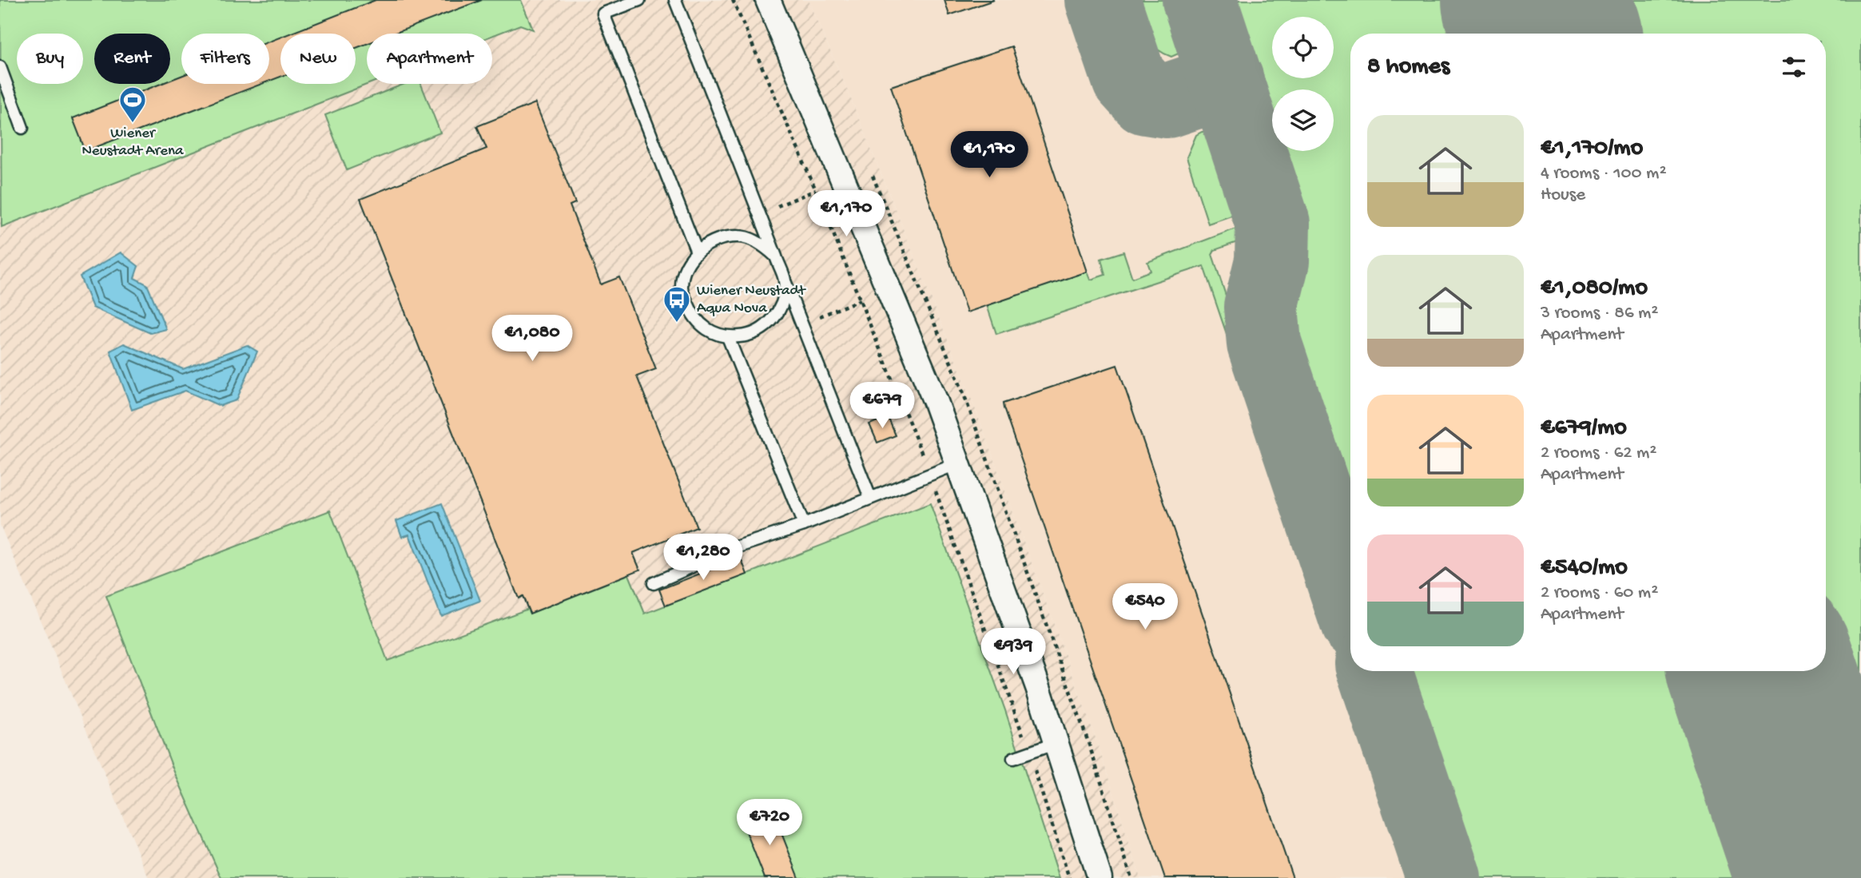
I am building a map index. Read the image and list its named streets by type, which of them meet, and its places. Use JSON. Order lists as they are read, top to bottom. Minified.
{"places":{"sports":["Wiener Neustadt Arena"],"bus stop":["Wiener Neustadt Aqua Nova"]},"page":{"chip":["Buy","Rent","Filters","New","Apartment"],"heading":"8 homes","list":[{"name":"€1,170/mo","note":"4 rooms · 100 m² · House"},{"name":"€1,080/mo","note":"3 rooms · 86 m² · Apartment"},{"name":"€679/mo","note":"2 rooms · 62 m² · Apartment"},{"name":"€540/mo","note":"2 rooms · 60 m² · Apartment"}],"price":["€1,170","€1,170","€1,080","€679","€1,280","€540","€939","€720"]}}
